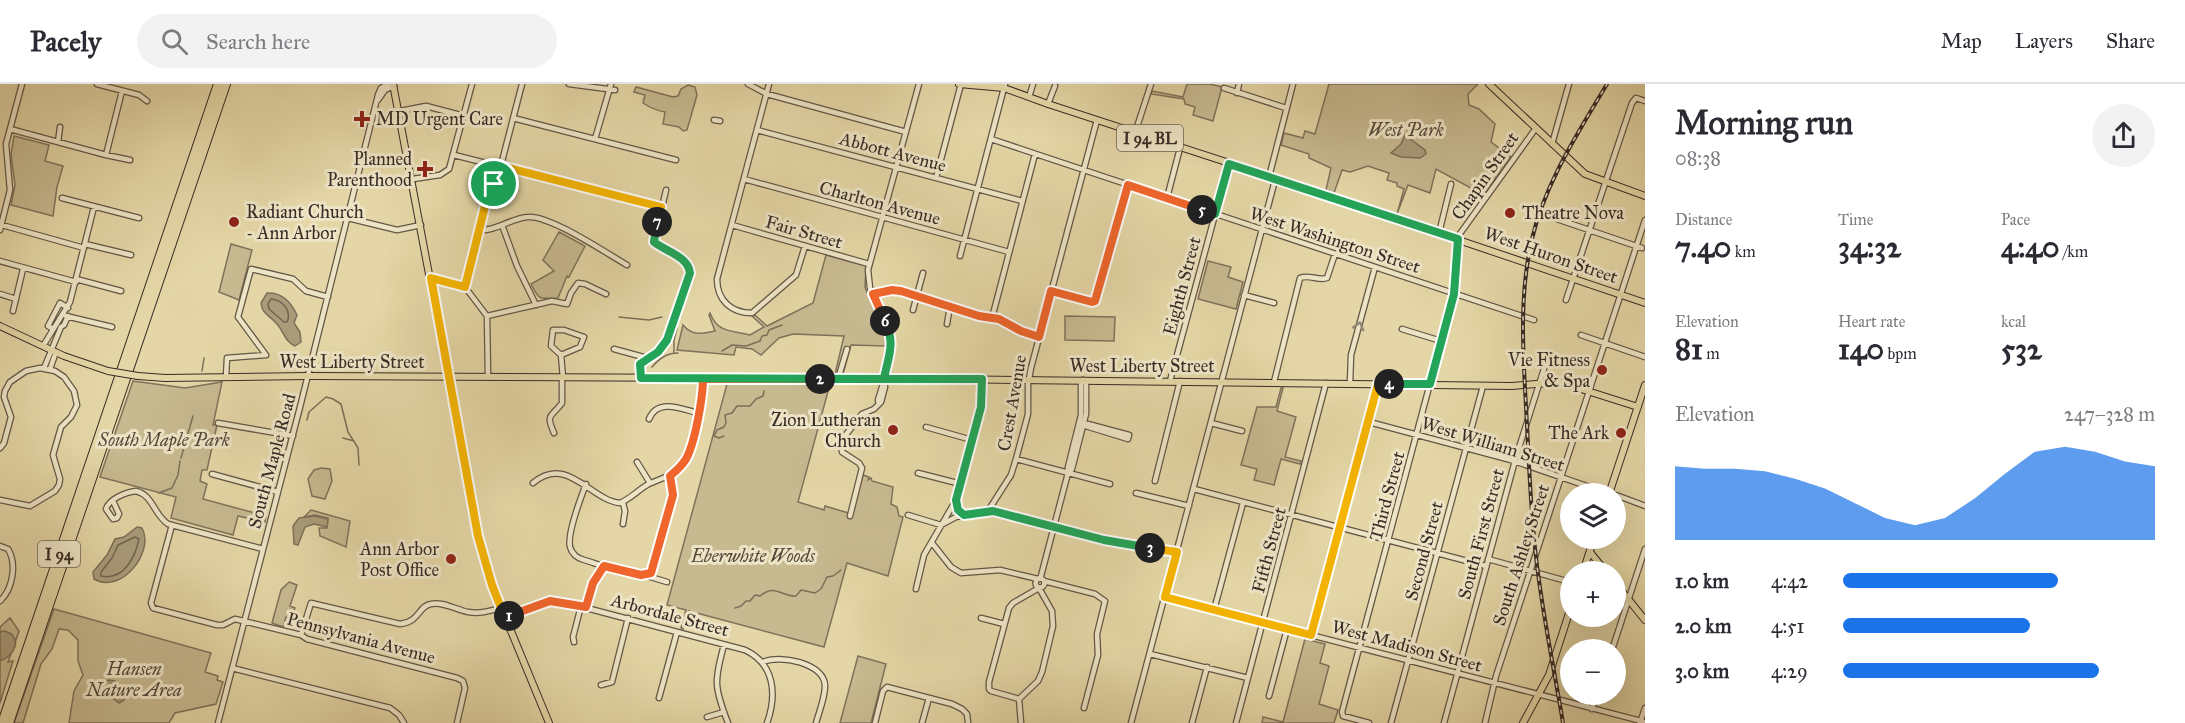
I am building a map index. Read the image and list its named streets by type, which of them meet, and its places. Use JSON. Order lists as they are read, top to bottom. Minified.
{"streets":{"highway":["I 94"],"main road":["I 94 BL","West Huron Street","West Liberty Street"],"street":["Abbott Avenue","Chapin Street","Charlton Avenue","Fair Street","West Washington Street","Eighth Street","Crest Avenue","West William Street","South Maple Road","Third Street","South First Street","Fifth Street","Second Street","South Ashley Street","Arbordale Street","Pennsylvania Avenue","West Madison Street"]},"crossings":[["I 94 BL","West Huron Street"],["Chapin Street","West Huron Street"],["Chapin Street","Third Street"],["West Washington Street","Eighth Street"],["West Washington Street","Crest Avenue"],["West Washington Street","Third Street"],["West Huron Street","Eighth Street"],["West Huron Street","Crest Avenue"],["West Huron Street","Third Street"],["West Huron Street","South Ashley Street"],["Eighth Street","West Liberty Street"],["West Liberty Street","Crest Avenue"],["West Liberty Street","South Maple Road"],["West Liberty Street","Third Street"],["West Liberty Street","South First Street"],["West Liberty Street","Fifth Street"],["West Liberty Street","Second Street"],["West Liberty Street","South Ashley Street"],["West William Street","Third Street"],["West William Street","South First Street"],["West William Street","Second Street"],["West William Street","South Ashley Street"],["South Maple Road","Pennsylvania Avenue"],["Third Street","West Madison Street"],["South First Street","West Madison Street"],["Fifth Street","West Madison Street"],["Second Street","West Madison Street"],["South Ashley Street","West Madison Street"]],"parks":["West Park","South Maple Park","Eberwhite Woods","Hansen Nature Area"],"places":{"health":["MD Urgent Care","Planned Parenthood"],"other":["Theatre Nova","Radiant Church - Ann Arbor","Vie Fitness & Spa","Zion Lutheran Church","The Ark","Ann Arbor Post Office"]},"page":{"header":"Pacely","search":"Search here","nav":["Map","Layers","Share"],"heading":["Morning run","08:38"],"stats":[["Distance","7.40 km"],["Time","34:32"],["Pace","4:40 /km"],["Elevation","81 m"],["Heart rate","140 bpm"],["kcal","532"]],"pins":["5","7","6","2","4","3","1"],"chart":["Elevation","247–328 m"],"map_buttons":["+","−"],"list":[{"name":"1.0 km","note":"4:42"},{"name":"2.0 km","note":"4:51"},{"name":"3.0 km","note":"4:29"}]}}
